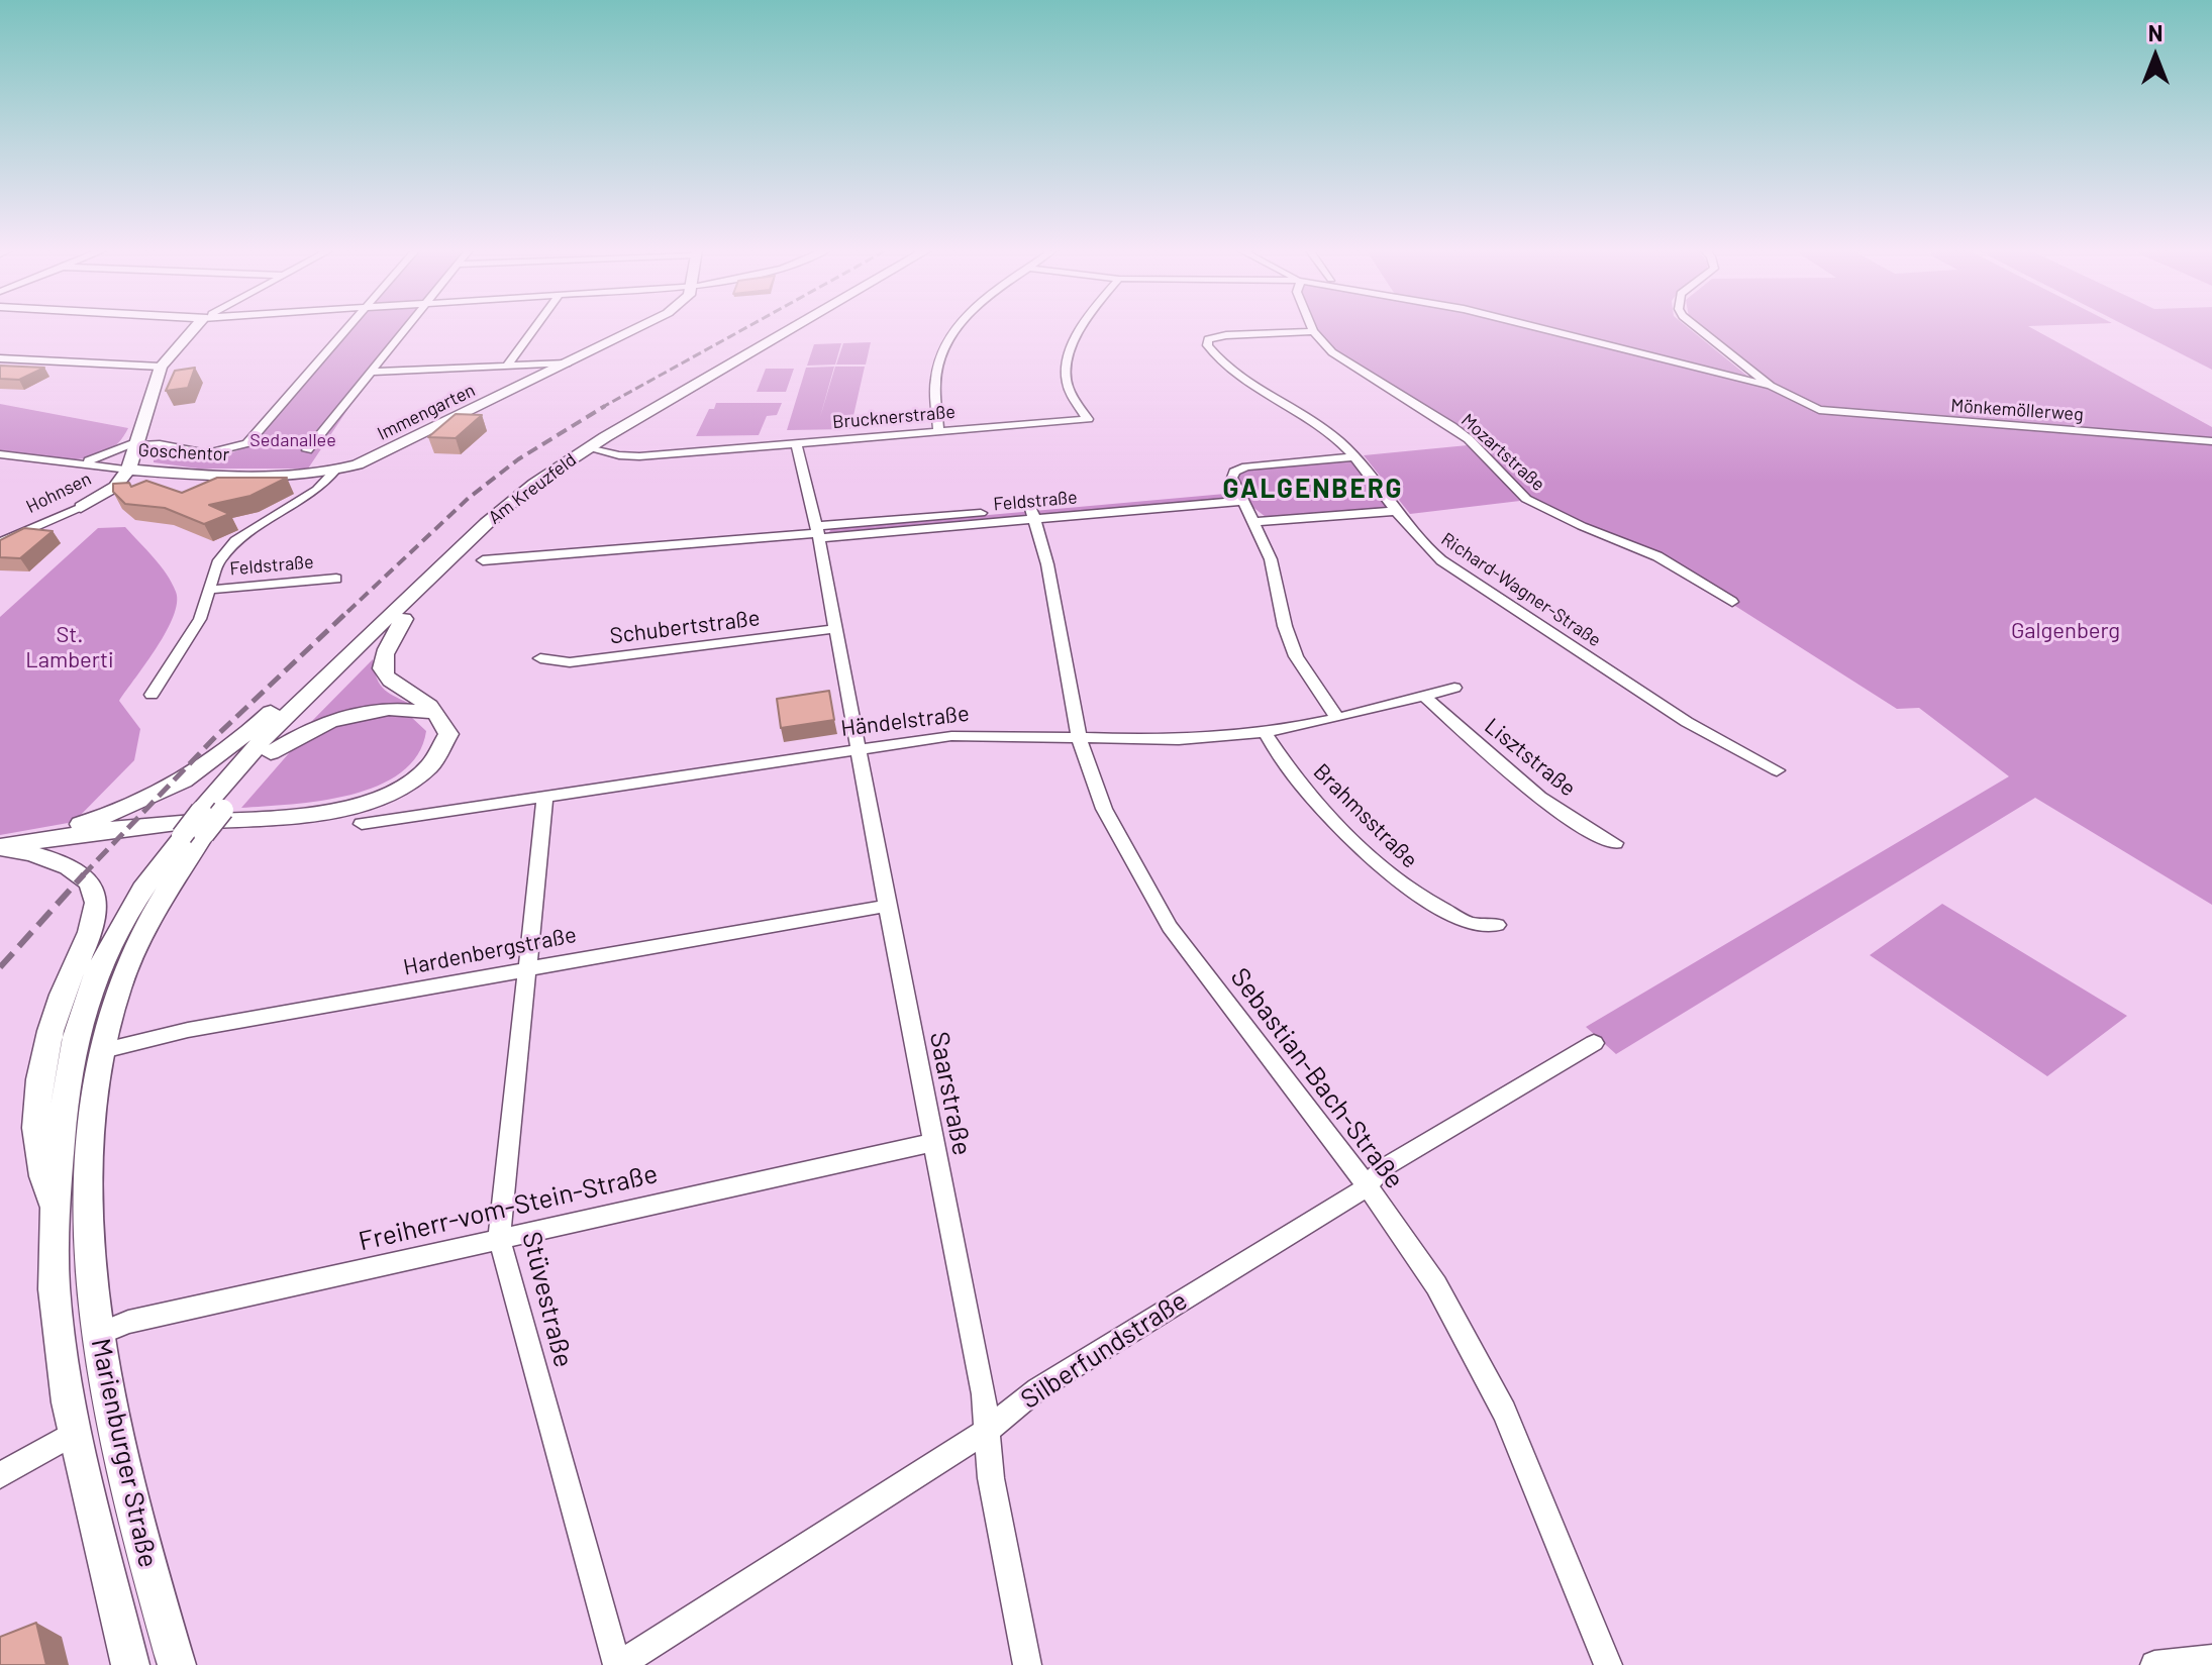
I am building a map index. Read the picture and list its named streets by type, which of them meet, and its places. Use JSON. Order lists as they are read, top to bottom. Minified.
{"streets":{"main road":["Immengarten","Goschentor","Am Kreuzfeld","Hohnsen","Marienburger Straße"],"street":["Mönkemöllerweg","Brucknerstraße","Mozartstraße","Feldstraße","Richard-Wagner-Straße","Schubertstraße","Händelstraße","Lisztstraße","Brahmsstraße","Hardenbergstraße","Sebastian-Bach-Straße","Saarstraße","Freiherr-vom-Stein-Straße","Stüvestraße","Silberfundstraße"]},"crossings":[["Immengarten","Goschentor"],["Immengarten","Feldstraße"],["Brucknerstraße","Am Kreuzfeld"],["Goschentor","Hohnsen"],["Mozartstraße","Richard-Wagner-Straße"],["Am Kreuzfeld","Marienburger Straße"],["Feldstraße","Sebastian-Bach-Straße"],["Feldstraße","Saarstraße"],["Schubertstraße","Saarstraße"],["Händelstraße","Lisztstraße"],["Händelstraße","Brahmsstraße"],["Händelstraße","Sebastian-Bach-Straße"],["Händelstraße","Saarstraße"],["Händelstraße","Stüvestraße"],["Hardenbergstraße","Saarstraße"],["Hardenbergstraße","Stüvestraße"],["Hardenbergstraße","Marienburger Straße"],["Sebastian-Bach-Straße","Silberfundstraße"],["Saarstraße","Freiherr-vom-Stein-Straße"],["Saarstraße","Silberfundstraße"],["Freiherr-vom-Stein-Straße","Stüvestraße"],["Freiherr-vom-Stein-Straße","Marienburger Straße"],["Stüvestraße","Silberfundstraße"]],"districts":["GALGENBERG"],"parks":["Sedanallee","Galgenberg","St. Lamberti"],"north":"top"}
